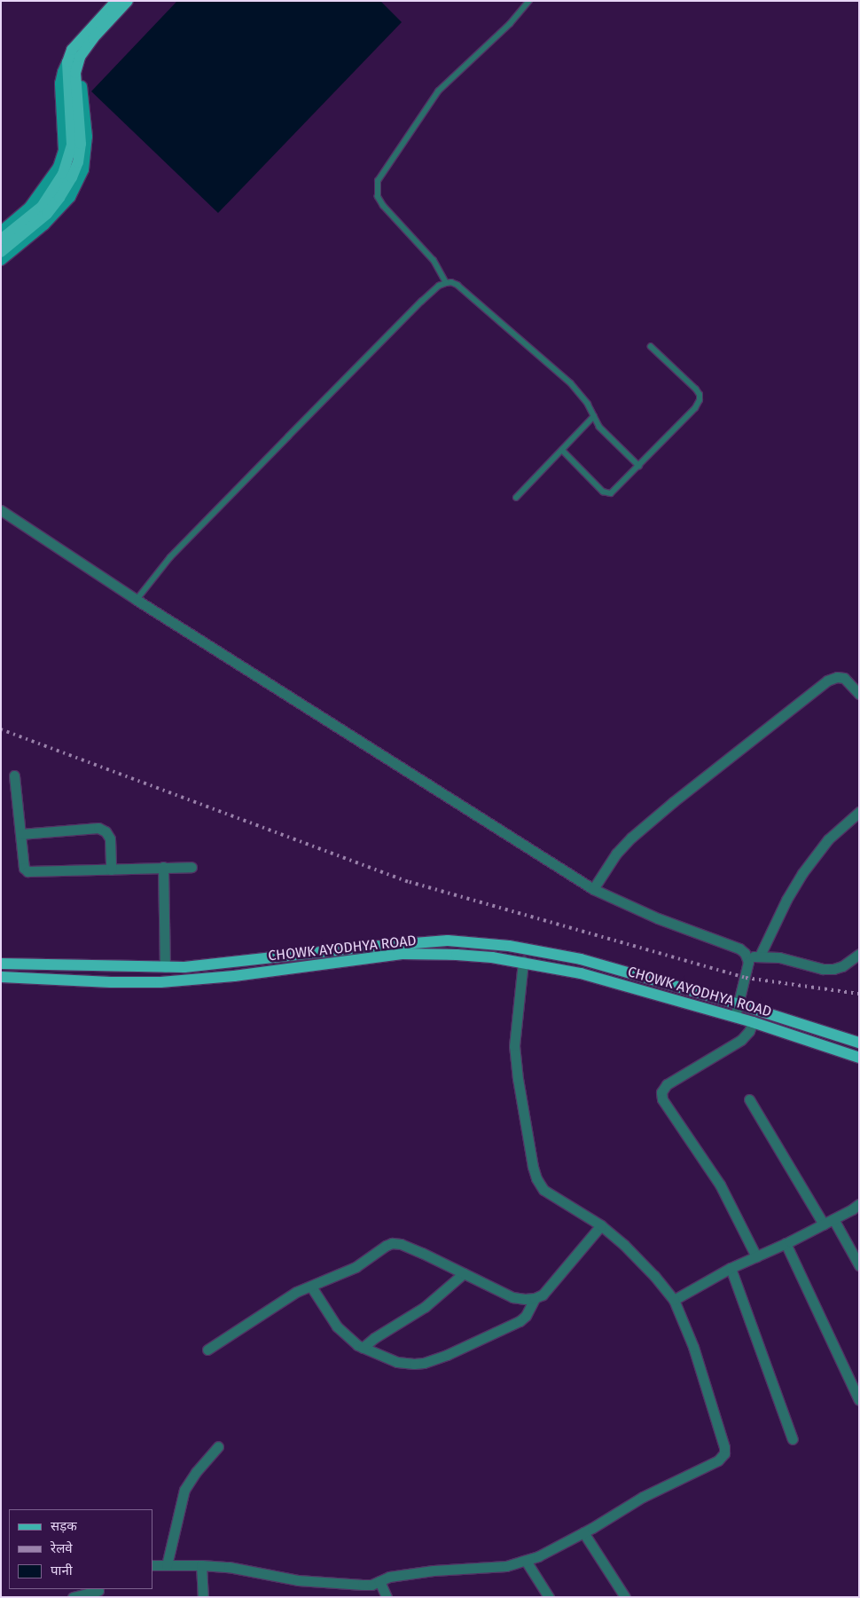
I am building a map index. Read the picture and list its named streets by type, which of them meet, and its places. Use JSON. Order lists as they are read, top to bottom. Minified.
{"streets":{"main road":["CHOWK AYODHYA ROAD"]},"legend":["सड़क","रेलवे","पानी"]}
